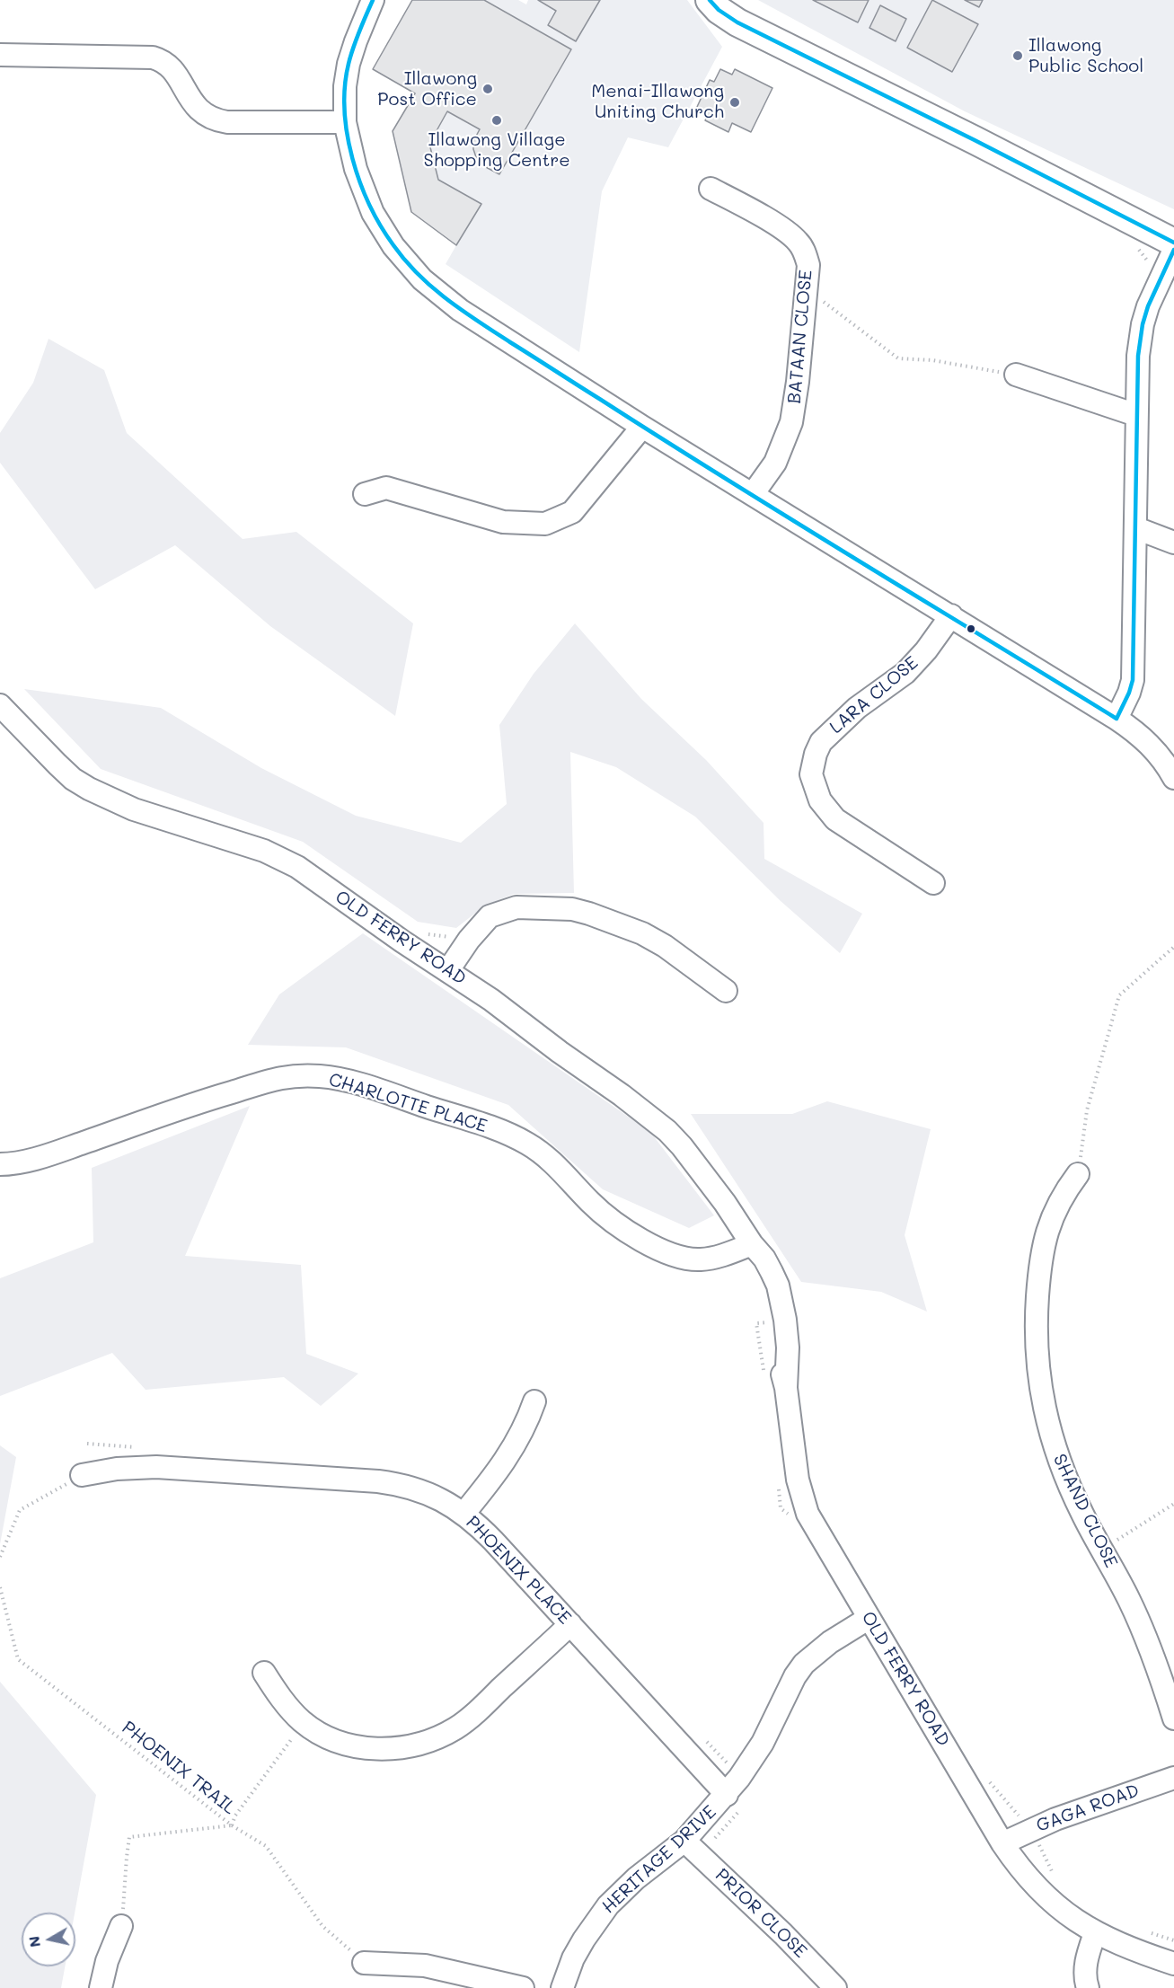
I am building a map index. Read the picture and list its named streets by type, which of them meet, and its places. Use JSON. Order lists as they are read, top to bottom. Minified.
{"streets":{"street":["BATAAN CLOSE","LARA CLOSE","OLD FERRY ROAD","CHARLOTTE PLACE","SHAND CLOSE","PHOENIX PLACE","GAGA ROAD","HERITAGE DRIVE","PRIOR CLOSE"],"path":["PHOENIX TRAIL"]},"crossings":[["OLD FERRY ROAD","CHARLOTTE PLACE"],["OLD FERRY ROAD","GAGA ROAD"],["OLD FERRY ROAD","HERITAGE DRIVE"],["PHOENIX PLACE","HERITAGE DRIVE"],["HERITAGE DRIVE","PRIOR CLOSE"]],"places":["Illawong Public School","Illawong Post Office","Menai-Illawong Uniting Church","Illawong Village Shopping Centre"],"north":"left"}
